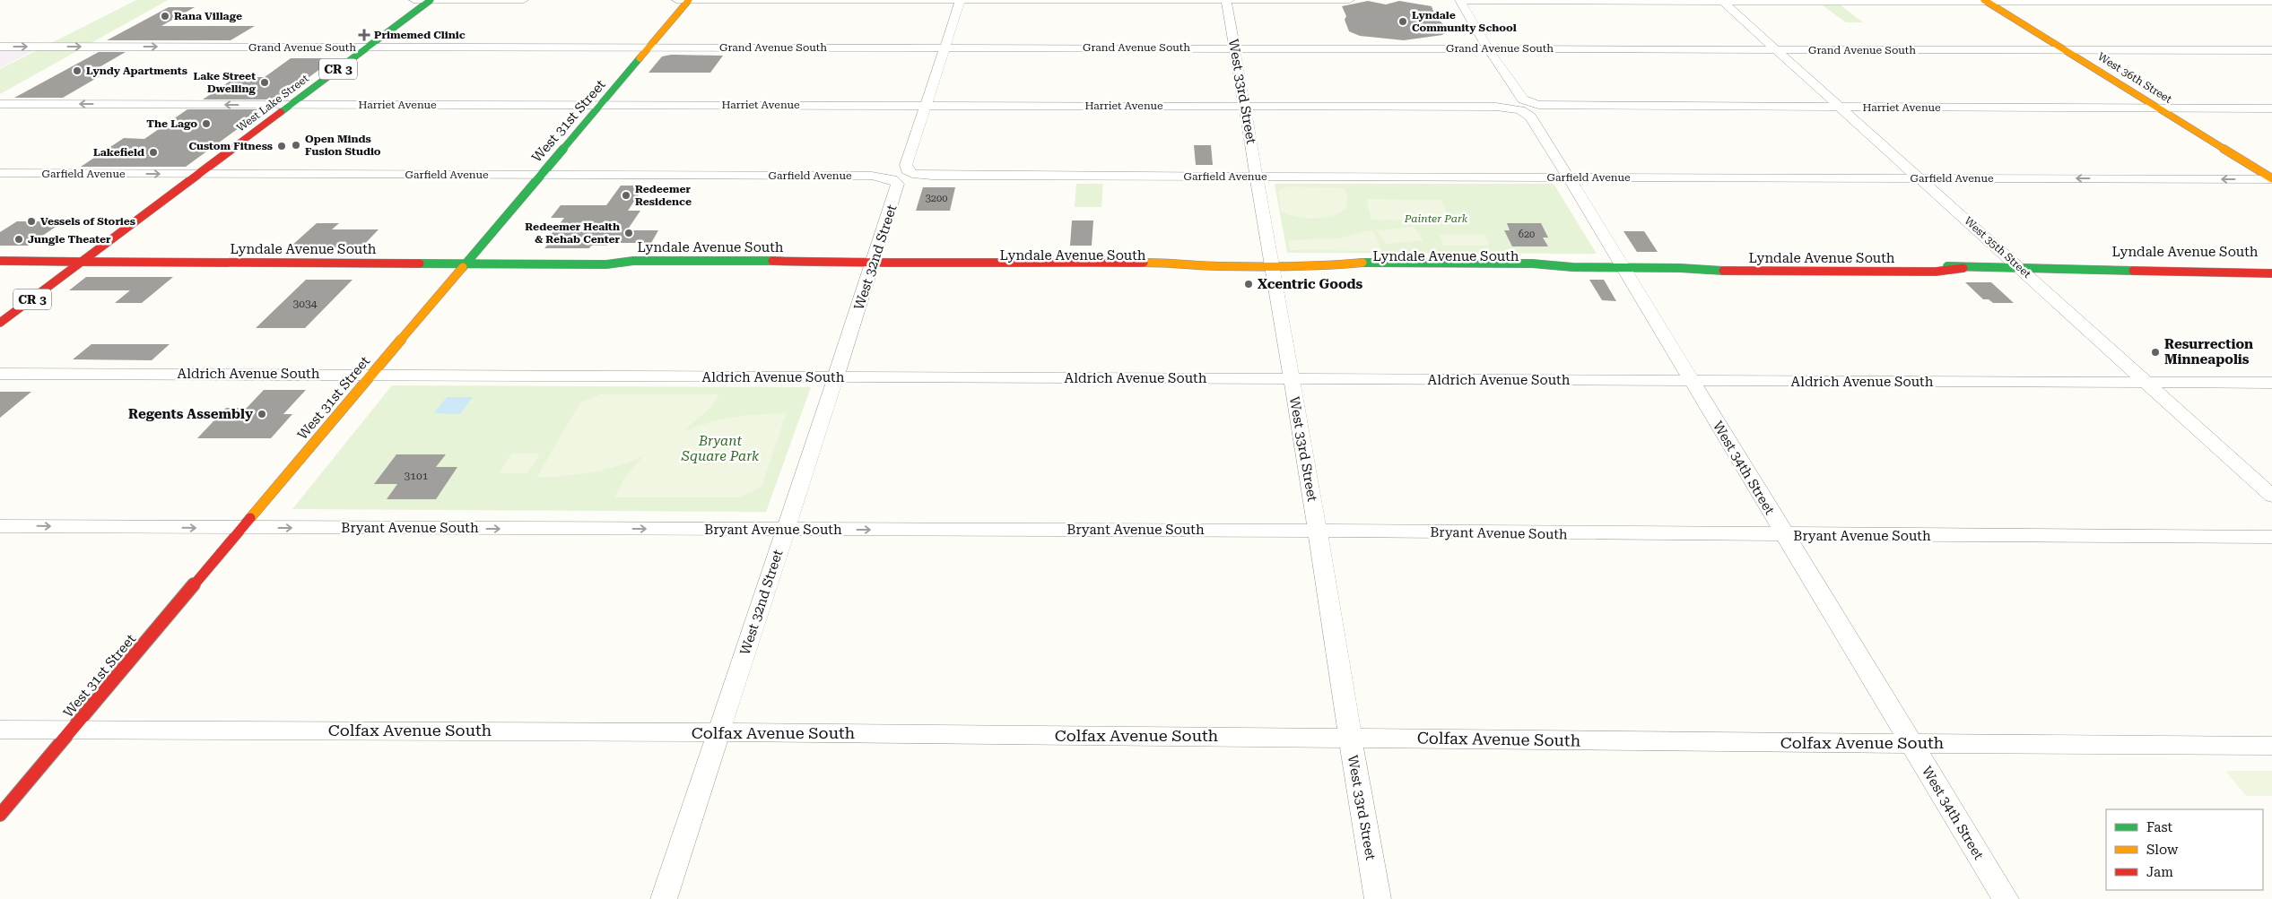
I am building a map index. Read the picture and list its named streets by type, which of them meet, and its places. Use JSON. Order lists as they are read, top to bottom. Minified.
{"streets":{"main road":["CR 3","West 36th Street","West Lake Street","West 31st Street","Lyndale Avenue South"],"street":["Grand Avenue South","West 33rd Street","Harriet Avenue","Garfield Avenue","West 35th Street","West 32nd Street","Aldrich Avenue South","West 34th Street","Bryant Avenue South","Colfax Avenue South"]},"crossings":[["Grand Avenue South","West 36th Street"],["Grand Avenue South","West 33rd Street"],["Grand Avenue South","West Lake Street"],["Grand Avenue South","West 31st Street"],["Grand Avenue South","West 35th Street"],["Grand Avenue South","West 34th Street"],["West 36th Street","Harriet Avenue"],["West 36th Street","Garfield Avenue"],["West 33rd Street","Harriet Avenue"],["West 33rd Street","Garfield Avenue"],["West 33rd Street","Lyndale Avenue South"],["West 33rd Street","Aldrich Avenue South"],["West 33rd Street","Bryant Avenue South"],["West 33rd Street","Colfax Avenue South"],["West Lake Street","Harriet Avenue"],["West Lake Street","Garfield Avenue"],["West Lake Street","Lyndale Avenue South"],["Harriet Avenue","West 31st Street"],["Harriet Avenue","Garfield Avenue"],["Harriet Avenue","West 35th Street"],["Harriet Avenue","West 34th Street"],["West 31st Street","Garfield Avenue"],["West 31st Street","Lyndale Avenue South"],["West 31st Street","Aldrich Avenue South"],["West 31st Street","Bryant Avenue South"],["West 31st Street","Colfax Avenue South"],["Garfield Avenue","West 35th Street"],["Garfield Avenue","West 32nd Street"],["Garfield Avenue","West 34th Street"],["Lyndale Avenue South","West 35th Street"],["Lyndale Avenue South","West 32nd Street"],["Lyndale Avenue South","West 34th Street"],["West 35th Street","Aldrich Avenue South"],["West 32nd Street","Aldrich Avenue South"],["West 32nd Street","Bryant Avenue South"],["West 32nd Street","Colfax Avenue South"],["Aldrich Avenue South","West 34th Street"],["West 34th Street","Bryant Avenue South"],["West 34th Street","Colfax Avenue South"]],"one_way":["Bryant Avenue South"],"parks":["Painter Park","Bryant Square Park"],"places":{"other":["Rana Village","Lyndale Community School","Lyndy Apartments","Lake Street Dwelling","The Lago","Open Minds Fusion Studio","Custom Fitness","Lakefield","Redeemer Residence","Vessels of Stories","Redeemer Health & Rehab Center","Jungle Theater","Xcentric Goods","Resurrection Minneapolis","Regents Assembly"],"health":["Primemed Clinic"]},"house_numbers":["3200","620","3034","3101"],"legend":["Fast","Slow","Jam"]}
